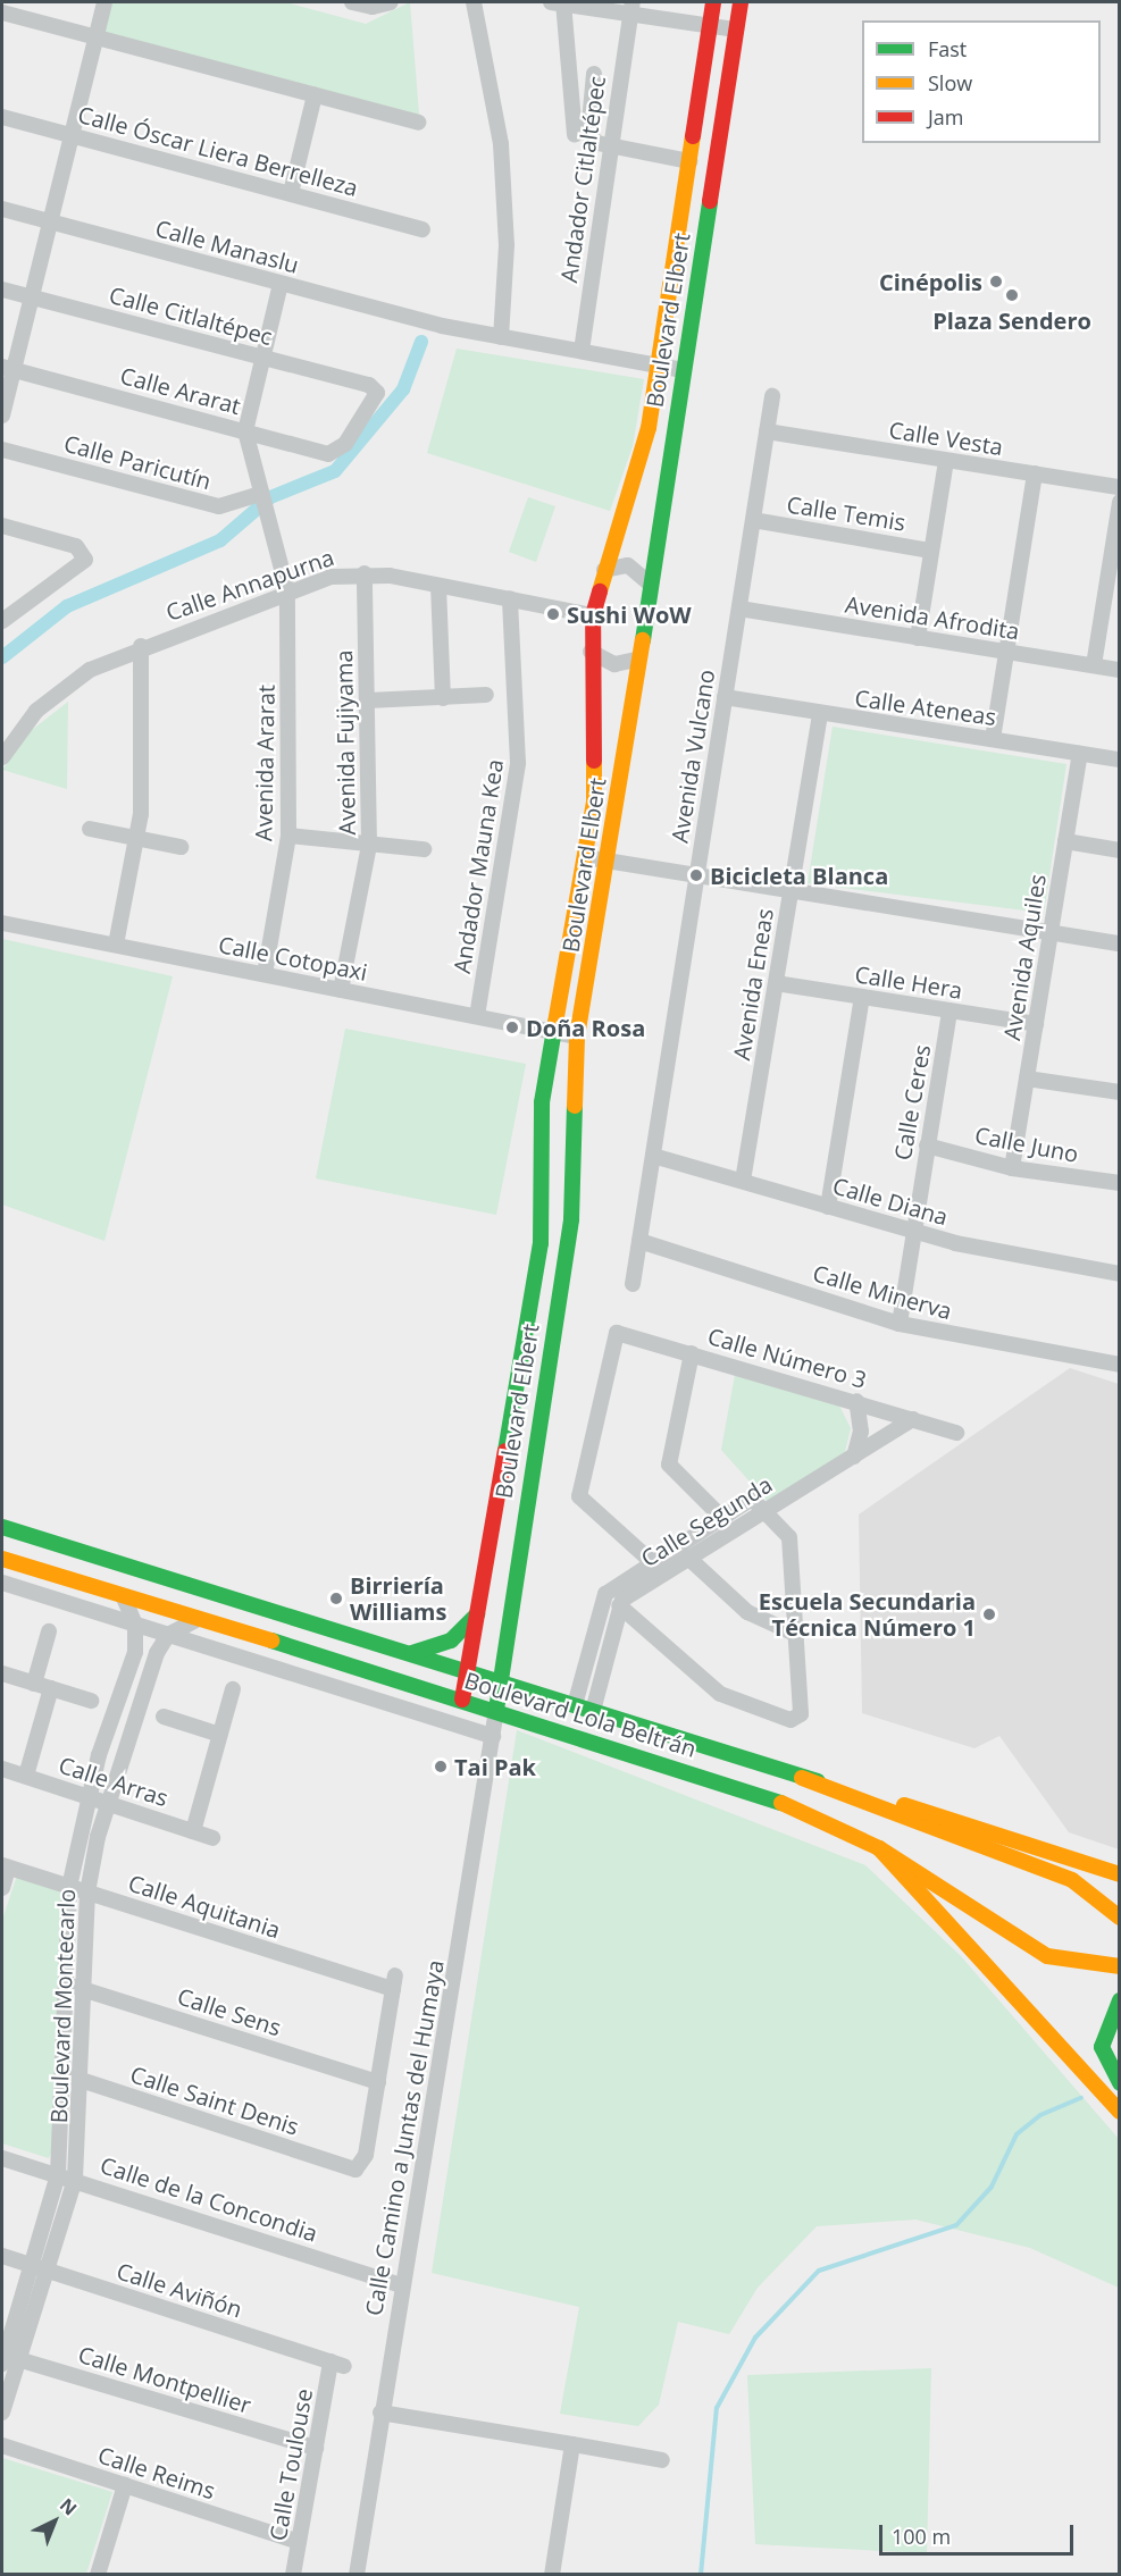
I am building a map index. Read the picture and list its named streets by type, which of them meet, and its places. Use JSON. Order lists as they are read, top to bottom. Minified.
{"streets":{"street":["Calle Óscar Liera Berrelleza","Andador Citlaltépec","Calle Manaslu","Calle Citlaltépec","Boulevard Elbert","Calle Ararat","Calle Vesta","Calle Paricutín","Calle Temis","Calle Annapurna","Avenida Afrodita","Calle Ateneas","Avenida Fujiyama","Avenida Vulcano","Avenida Ararat","Andador Mauna Kea","Avenida Aquiles","Calle Cotopaxi","Calle Hera","Avenida Eneas","Calle Ceres","Calle Juno","Calle Diana","Calle Minerva","Calle Número 3","Calle Segunda","Boulevard Lola Beltrán","Calle Arras","Calle Aquitania","Boulevard Montecarlo","Calle Sens","Calle Saint Denis","Calle Camino a Juntas del Humaya","Calle de la Concondia","Calle Aviñón","Calle Montpellier","Calle Toulouse","Calle Reims"]},"crossings":[["Andador Citlaltépec","Calle Manaslu"],["Calle Manaslu","Boulevard Elbert"],["Calle Citlaltépec","Calle Ararat"],["Boulevard Elbert","Calle Annapurna"],["Boulevard Elbert","Calle Cotopaxi"],["Boulevard Elbert","Boulevard Lola Beltrán"],["Boulevard Elbert","Calle Camino a Juntas del Humaya"],["Calle Ararat","Avenida Ararat"],["Calle Vesta","Avenida Vulcano"],["Calle Paricutín","Avenida Ararat"],["Calle Temis","Avenida Vulcano"],["Calle Annapurna","Avenida Fujiyama"],["Calle Annapurna","Avenida Ararat"],["Calle Annapurna","Andador Mauna Kea"],["Avenida Afrodita","Avenida Vulcano"],["Calle Ateneas","Avenida Vulcano"],["Calle Ateneas","Avenida Aquiles"],["Calle Ateneas","Avenida Eneas"],["Avenida Fujiyama","Calle Cotopaxi"],["Avenida Vulcano","Calle Diana"],["Avenida Vulcano","Calle Minerva"],["Avenida Ararat","Calle Cotopaxi"],["Andador Mauna Kea","Calle Cotopaxi"],["Avenida Aquiles","Calle Hera"],["Avenida Aquiles","Calle Juno"],["Calle Hera","Avenida Eneas"],["Calle Hera","Calle Ceres"],["Avenida Eneas","Calle Diana"],["Calle Ceres","Calle Juno"],["Calle Ceres","Calle Diana"],["Calle Ceres","Calle Minerva"],["Calle Número 3","Calle Segunda"],["Calle Segunda","Boulevard Lola Beltrán"],["Boulevard Lola Beltrán","Boulevard Montecarlo"],["Boulevard Lola Beltrán","Calle Camino a Juntas del Humaya"],["Calle Arras","Boulevard Montecarlo"],["Calle Aquitania","Boulevard Montecarlo"],["Calle Aquitania","Calle Sens"],["Calle Aquitania","Calle Saint Denis"],["Boulevard Montecarlo","Calle Sens"],["Boulevard Montecarlo","Calle Saint Denis"],["Boulevard Montecarlo","Calle de la Concondia"],["Boulevard Montecarlo","Calle Aviñón"],["Boulevard Montecarlo","Calle Montpellier"],["Calle Sens","Calle Saint Denis"],["Calle Camino a Juntas del Humaya","Calle de la Concondia"],["Calle Aviñón","Calle Toulouse"],["Calle Montpellier","Calle Toulouse"],["Calle Toulouse","Calle Reims"]],"places":["Cinépolis","Plaza Sendero","Sushi WoW","Bicicleta Blanca","Doña Rosa","Birriería Williams","Escuela Secundaria Técnica Número 1","Tai Pak"],"legend":["Fast","Slow","Jam"],"scale_bar":"100 m","north":"top right"}
